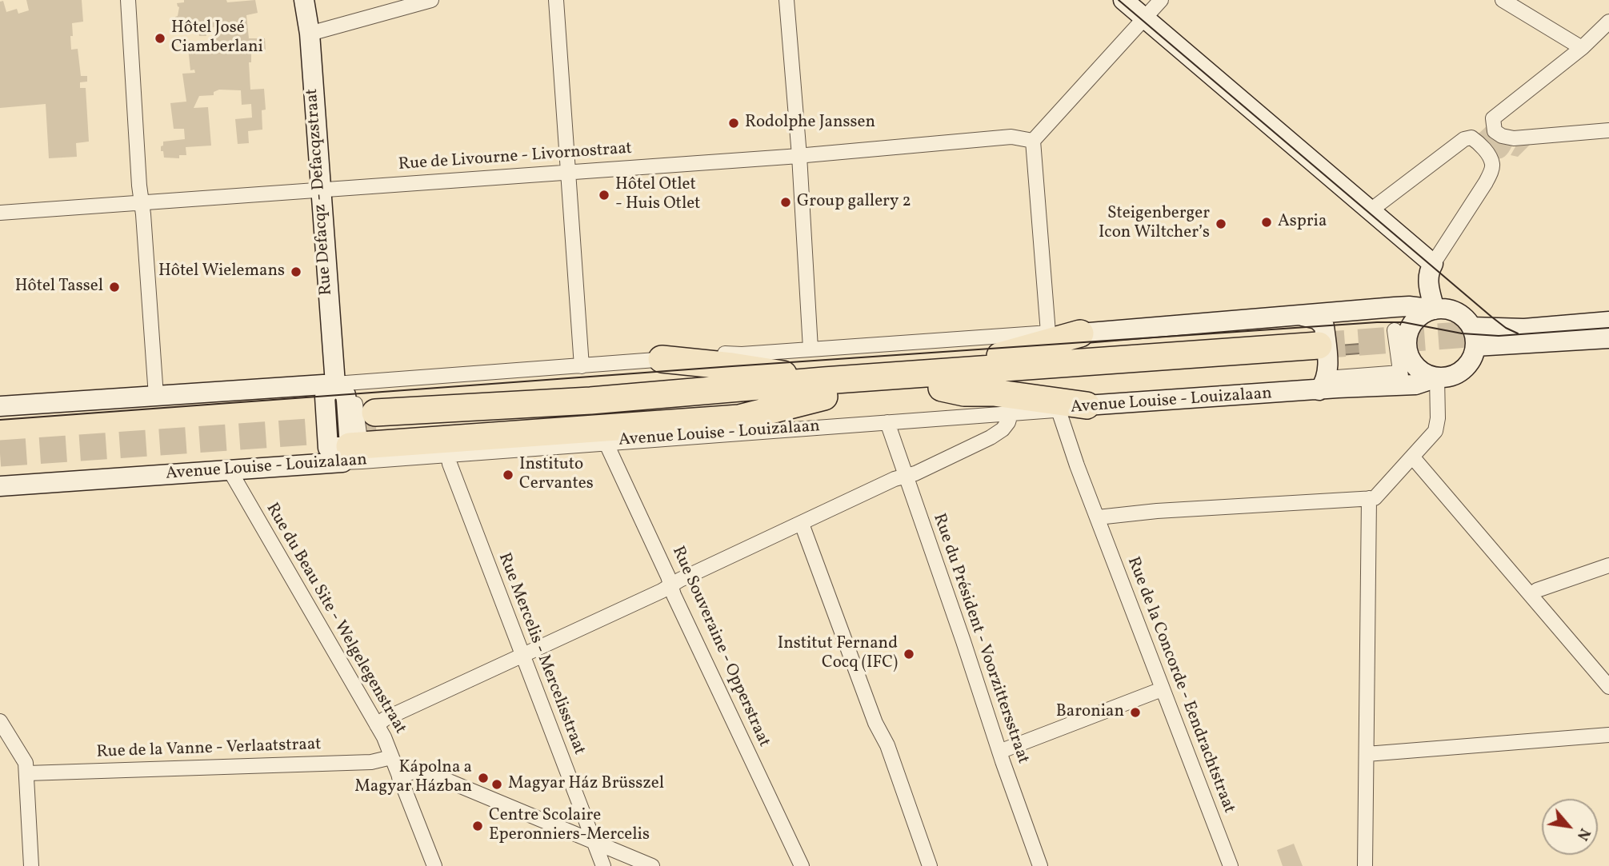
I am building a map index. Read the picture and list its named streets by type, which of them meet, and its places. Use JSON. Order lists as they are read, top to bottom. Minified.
{"streets":{"highway":["Avenue Louise - Louizalaan"],"main road":["Rue Defacqz - Defacqzstraat"],"street":["Rue de Livourne - Livornostraat","Rue du Beau Site - Welgelegenstraat","Rue du Président - Voorzittersstraat","Rue Souveraine - Opperstraat","Rue Mercelis - Mercelisstraat","Rue de la Concorde - Eendrachtstraat","Rue de la Vanne - Verlaatstraat"]},"crossings":[["Rue de Livourne - Livornostraat","Rue Defacqz - Defacqzstraat"],["Avenue Louise - Louizalaan","Rue du Beau Site - Welgelegenstraat"],["Avenue Louise - Louizalaan","Rue du Président - Voorzittersstraat"],["Avenue Louise - Louizalaan","Rue Souveraine - Opperstraat"],["Avenue Louise - Louizalaan","Rue Mercelis - Mercelisstraat"],["Avenue Louise - Louizalaan","Rue de la Concorde - Eendrachtstraat"],["Rue du Beau Site - Welgelegenstraat","Rue de la Vanne - Verlaatstraat"]],"places":["Hôtel José Ciamberlani","Rodolphe Janssen","Hôtel Otlet - Huis Otlet","Group gallery 2","Aspria","Steigenberger Icon Wiltcher’s","Hôtel Wielemans","Hôtel Tassel","Instituto Cervantes","Institut Fernand Cocq (IFC)","Baronian","Kápolna a Magyar Házban","Magyar Ház Brüsszel","Centre Scolaire Eperonniers-Mercelis"],"north":"bottom right"}
